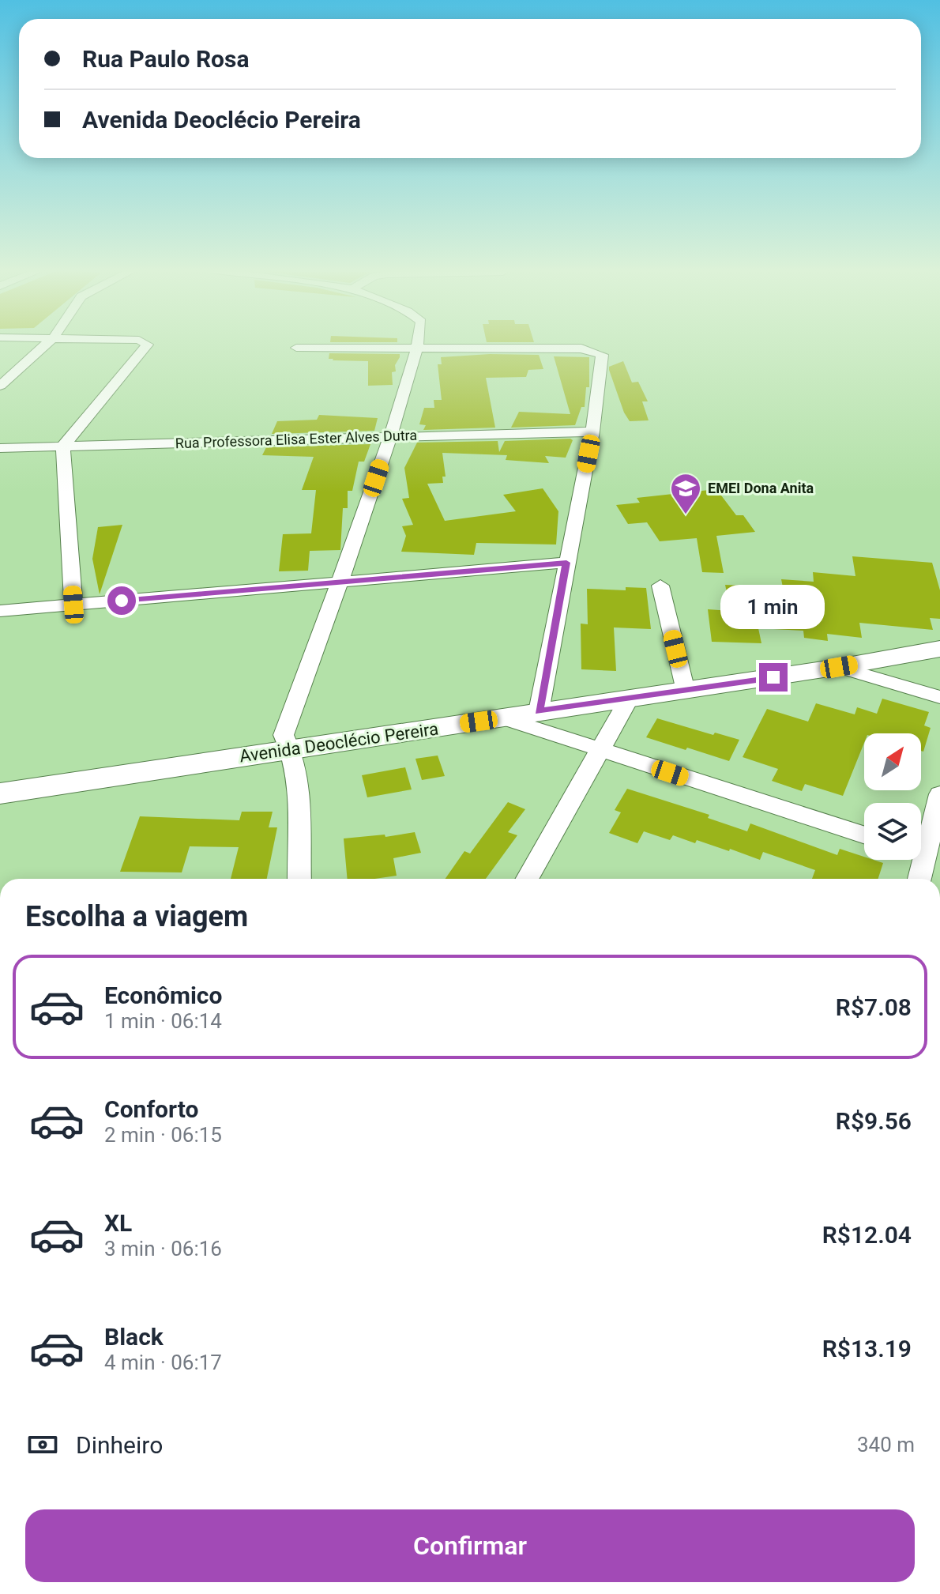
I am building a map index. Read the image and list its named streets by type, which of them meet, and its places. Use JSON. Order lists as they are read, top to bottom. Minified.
{"streets":{"street":["Rua Professora Elisa Ester Alves Dutra","Avenida Deoclécio Pereira"]},"places":{"school or university":["EMEI Dona Anita"]},"north":"top right","page":{"banner":["Rua Paulo Rosa","Avenida Deoclécio Pereira"],"bubble":"1 min","heading":"Escolha a viagem","list":[{"name":"Econômico","note":"1 min · 06:14","value":"R$7.08"},{"name":"Conforto","note":"2 min · 06:15","value":"R$9.56"},{"name":"XL","note":"3 min · 06:16","value":"R$12.04"},{"name":"Black","note":"4 min · 06:17","value":"R$13.19"}],"pay":["Dinheiro","340 m"],"buttons":"Confirmar"}}
